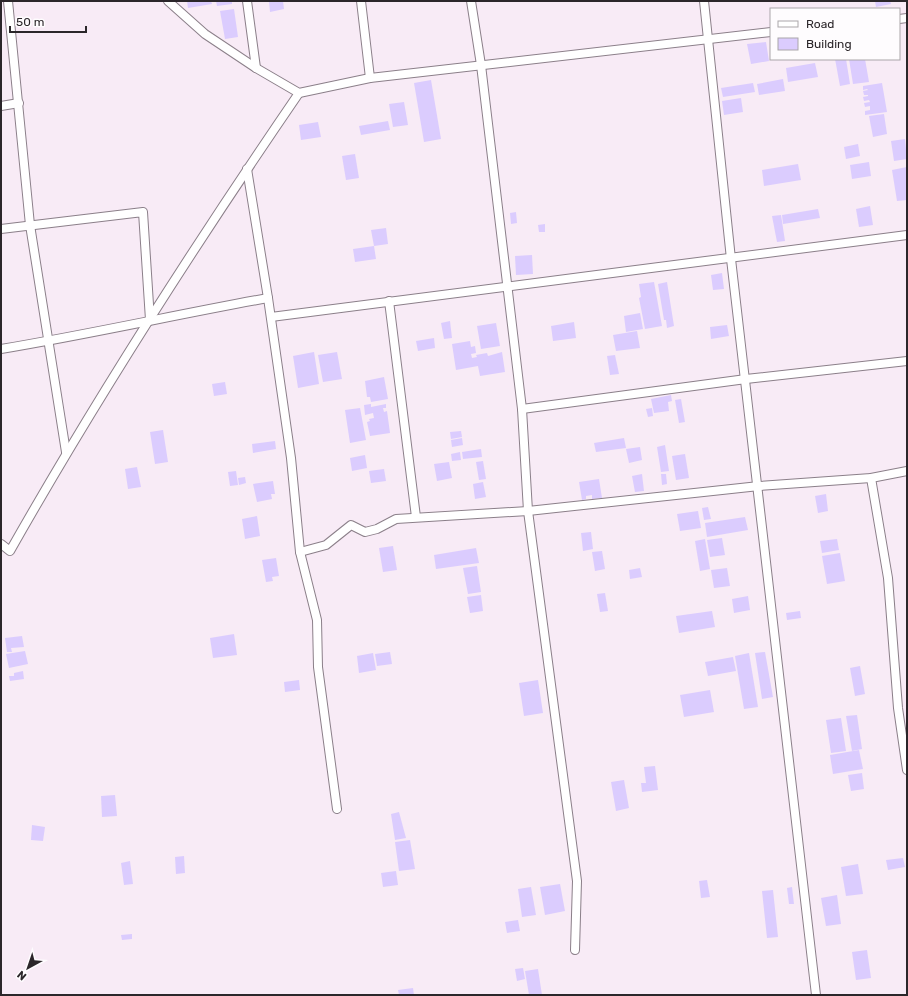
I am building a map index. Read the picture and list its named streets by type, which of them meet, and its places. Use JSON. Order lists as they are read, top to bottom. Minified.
{"legend":["Road","Building"],"scale_bar":"50 m","north":"bottom left"}
